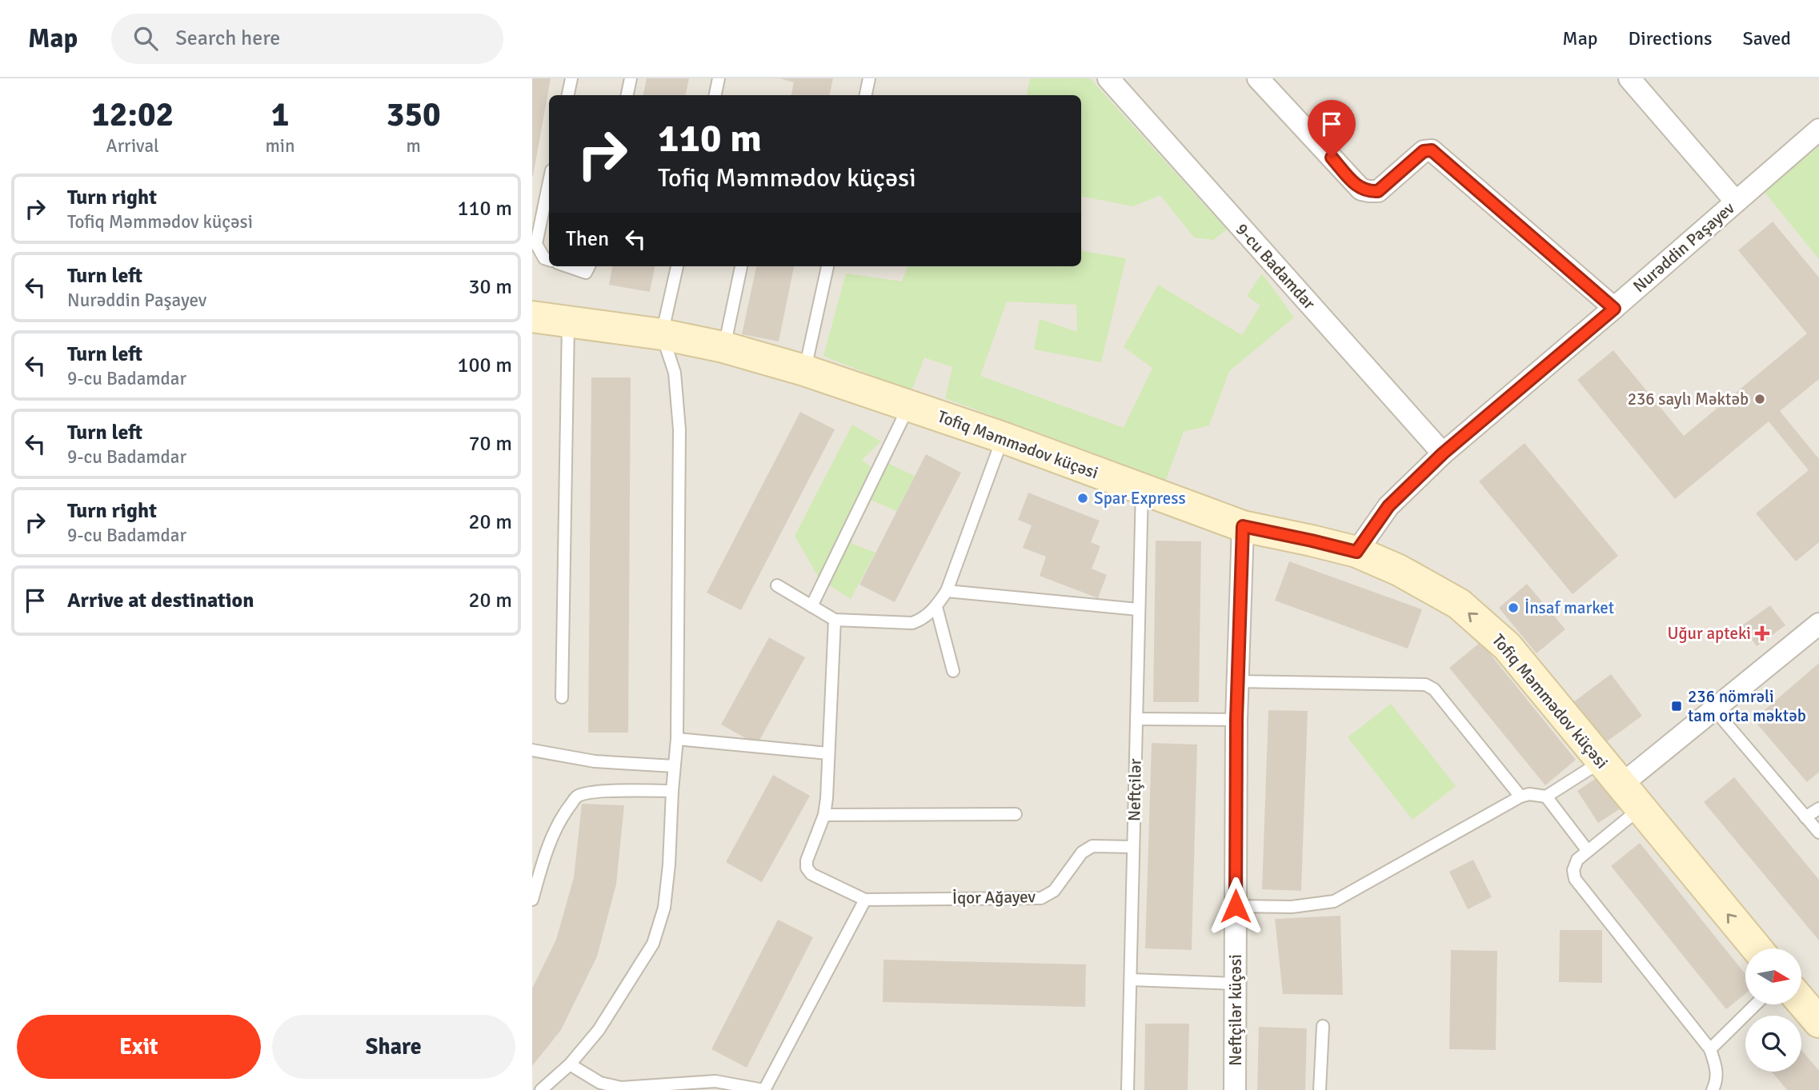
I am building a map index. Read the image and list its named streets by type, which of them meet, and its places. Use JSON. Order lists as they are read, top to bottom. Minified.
{"streets":{"street":["Nurəddin Paşayev","9-cu Badamdar","Tofiq Məmmədov küçəsi","Neftçilər küçəsi"],"lane":["Neftçilər","İqor Ağayev"]},"crossings":[["Nurəddin Paşayev","9-cu Badamdar"],["Nurəddin Paşayev","Tofiq Məmmədov küçəsi"],["Tofiq Məmmədov küçəsi","Neftçilər"],["Tofiq Məmmədov küçəsi","Neftçilər küçəsi"],["Neftçilər","İqor Ağayev"]],"one_way":["Tofiq Məmmədov küçəsi"],"places":{"other":["236 saylı Məktəb","Spar Express","İnsaf market"],"health":["Uğur apteki"],"transit":["236 nömrəli tam orta məktəb"]},"north":"right","page":{"header":"Map","search":"Search here","nav":["Map","Directions","Saved"],"eta":["12:02","Arrival","1","min","350","m"],"turn":["110 m","Tofiq Məmmədov küçəsi"],"list":[{"name":"Turn right","note":"Tofiq Məmmədov küçəsi","value":"110 m"},{"name":"Turn left","note":"Nurəddin Paşayev","value":"30 m"},{"name":"Turn left","note":"9-cu Badamdar","value":"100 m"},{"name":"Turn left","note":"9-cu Badamdar","value":"70 m"},{"name":"Turn right","note":"9-cu Badamdar","value":"20 m"},{"name":"Arrive at destination","value":"20 m"}],"then":"Then","buttons":["Exit","Share"]}}
